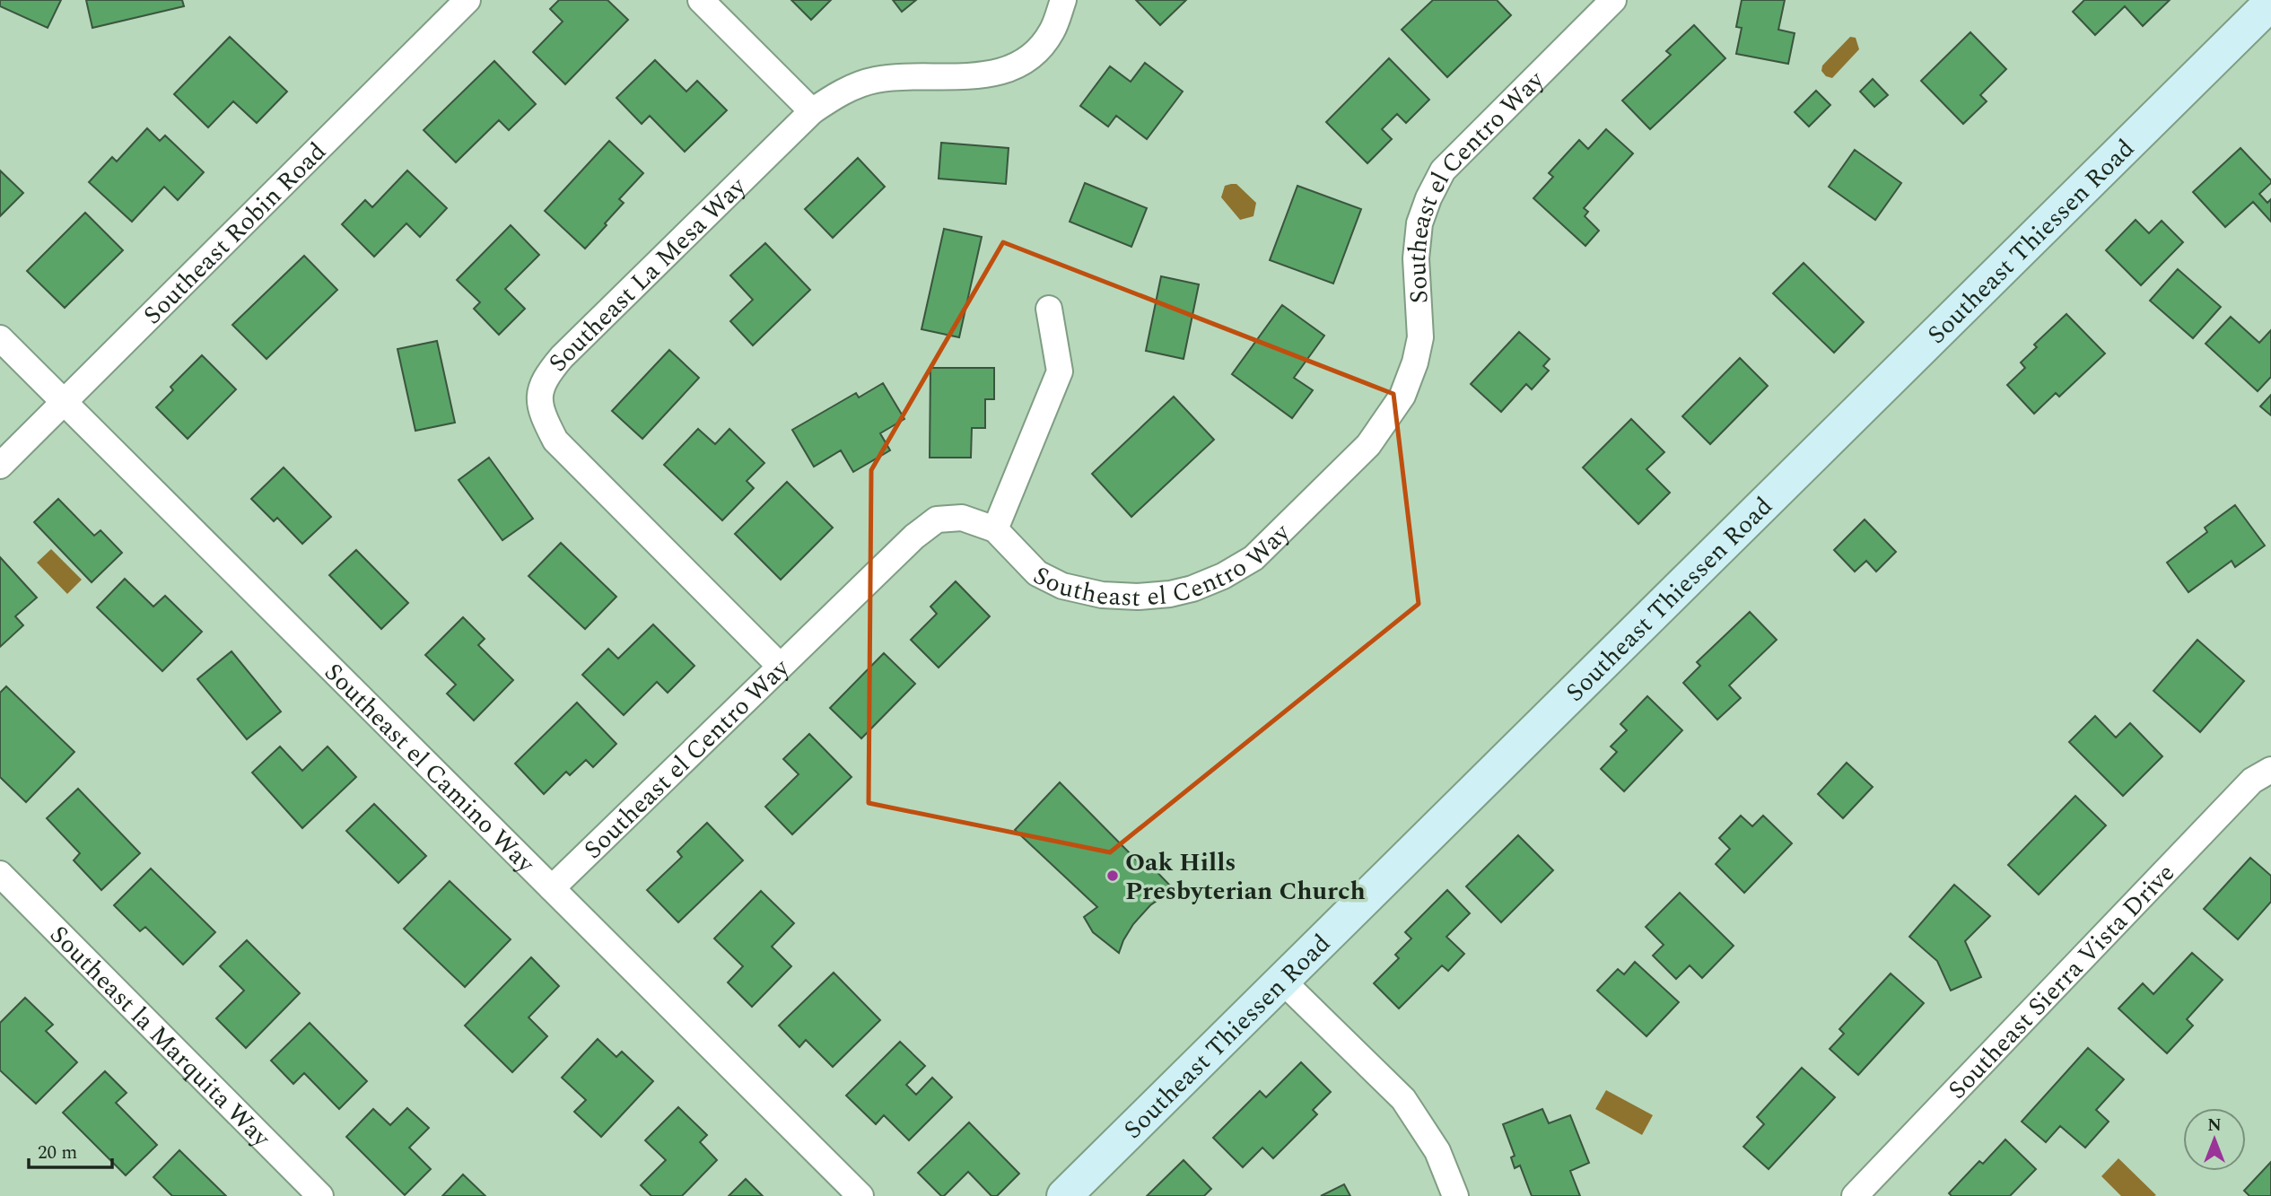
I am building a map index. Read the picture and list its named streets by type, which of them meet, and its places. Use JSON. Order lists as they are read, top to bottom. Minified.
{"streets":{"main road":["Southeast Thiessen Road"],"street":["Southeast el Centro Way","Southeast Robin Road","Southeast La Mesa Way","Southeast el Camino Way","Southeast Sierra Vista Drive","Southeast la Marquita Way"]},"crossings":[["Southeast el Centro Way","Southeast La Mesa Way"],["Southeast el Centro Way","Southeast el Camino Way"],["Southeast Robin Road","Southeast el Camino Way"]],"places":["Oak Hills Presbyterian Church"],"scale_bar":"20 m","north":"top"}
